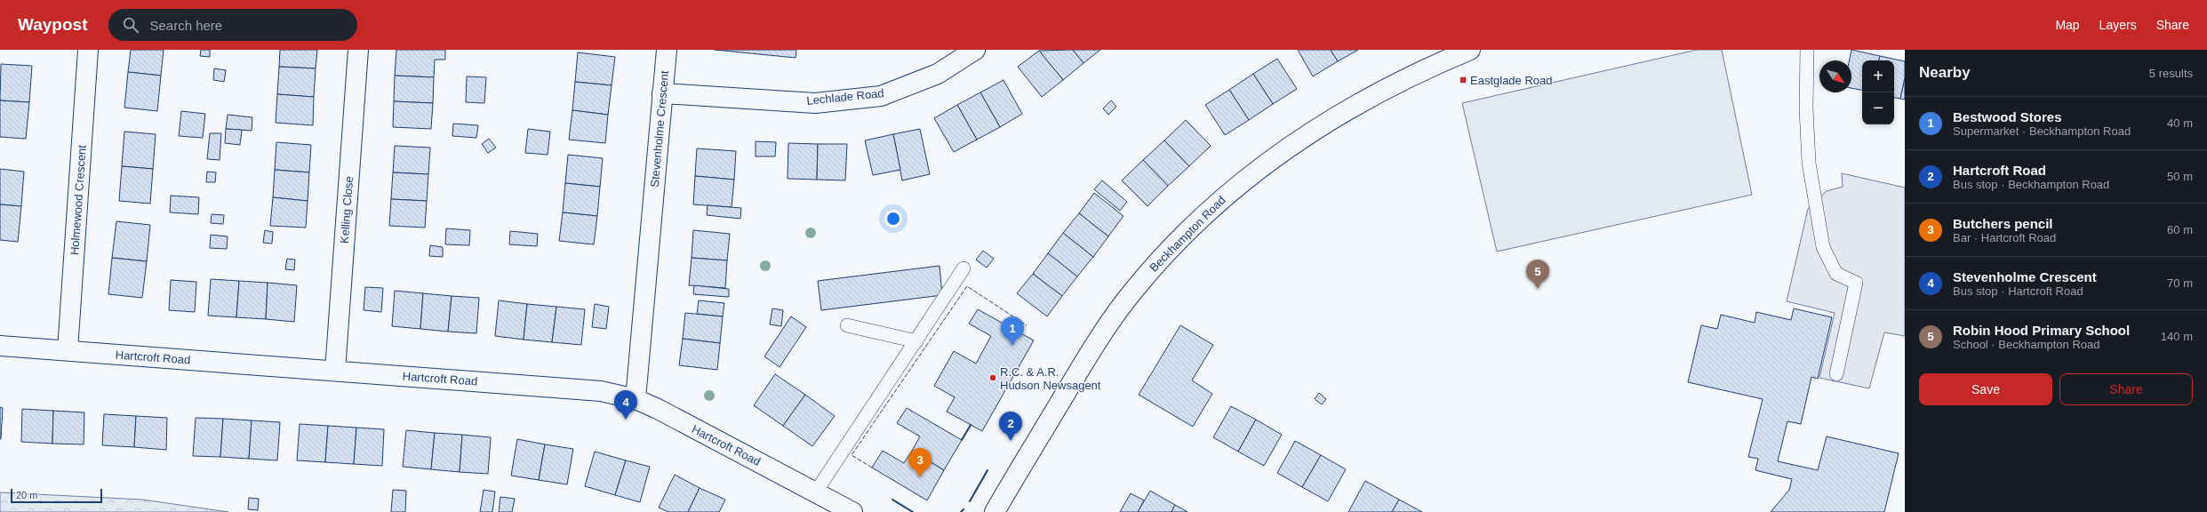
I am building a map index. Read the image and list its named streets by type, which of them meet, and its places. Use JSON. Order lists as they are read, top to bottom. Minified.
{"streets":{"street":["Lechlade Road","Stevenholme Crescent","Holmewood Crescent","Kelling Close","Beckhampton Road","Hartcroft Road"]},"crossings":[["Lechlade Road","Stevenholme Crescent"],["Stevenholme Crescent","Hartcroft Road"],["Holmewood Crescent","Hartcroft Road"],["Kelling Close","Hartcroft Road"]],"places":{"transit":["Eastglade Road"],"other":["R.C. & A.R. Hudson Newsagent"]},"scale_bar":"20 m","north":"bottom right","page":{"header":"Waypost","search":"Search here","nav":["Map","Layers","Share"],"heading":["Nearby","5 results"],"map_buttons":["+","−"],"list":[{"mark":"1","name":"Bestwood Stores","note":"Supermarket · Beckhampton Road","value":"40 m"},{"mark":"2","name":"Hartcroft Road","note":"Bus stop · Beckhampton Road","value":"50 m"},{"mark":"3","name":"Butchers pencil","note":"Bar · Hartcroft Road","value":"60 m"},{"mark":"4","name":"Stevenholme Crescent","note":"Bus stop · Hartcroft Road","value":"70 m"},{"mark":"5","name":"Robin Hood Primary School","note":"School · Beckhampton Road","value":"140 m"}],"pins":["5","1","4","2","3"],"buttons":["Save","Share"],"scale":"20 m"}}
